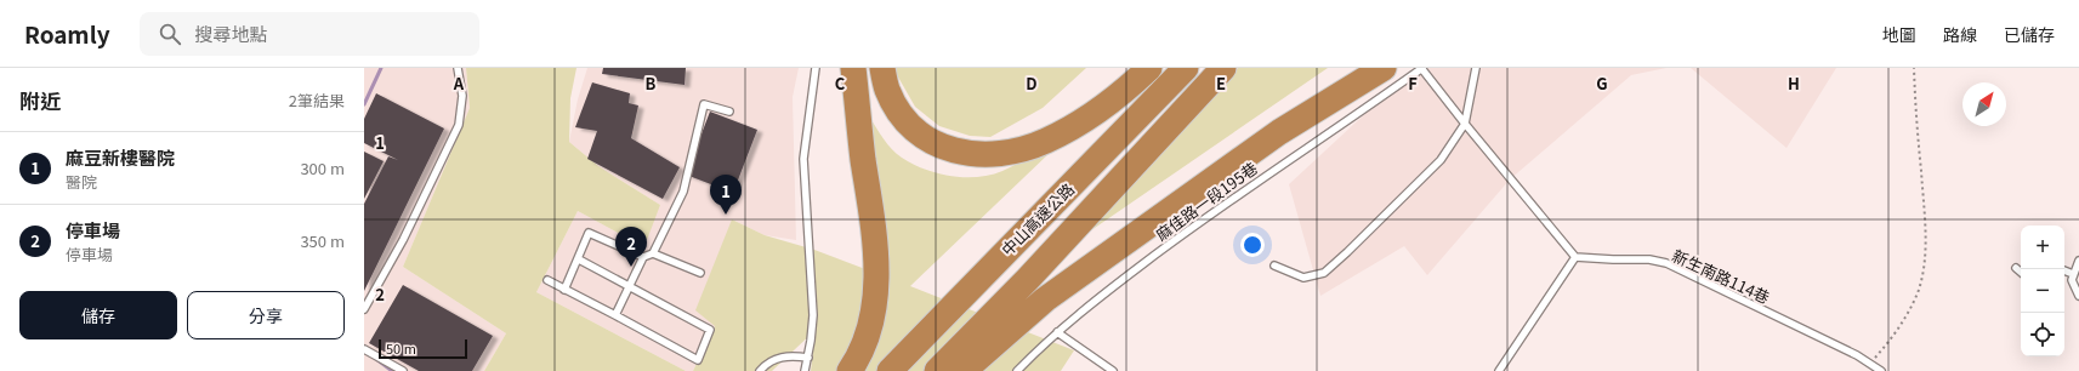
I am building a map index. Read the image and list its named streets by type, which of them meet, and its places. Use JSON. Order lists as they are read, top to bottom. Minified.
{"streets":{"highway":["中山高速公路"],"lane":["麻佳路一段195巷","新生南路114巷"]},"scale_bar":"50 m","north":"top right","page":{"header":"Roamly","search":"搜尋地點","nav":["地圖","路線","已儲存"],"heading":["附近","2筆結果"],"list":[{"mark":"1","name":"麻豆新樓醫院","note":"醫院","value":"300 m"},{"mark":"2","name":"停車場","note":"停車場","value":"350 m"}],"pins":["1","2"],"map_buttons":["+","−"],"buttons":["儲存","分享"],"scale":"50 m"},"grid":{"columns":["A","B","C","D","E","F","G","H"],"rows":["1","2"]}}
